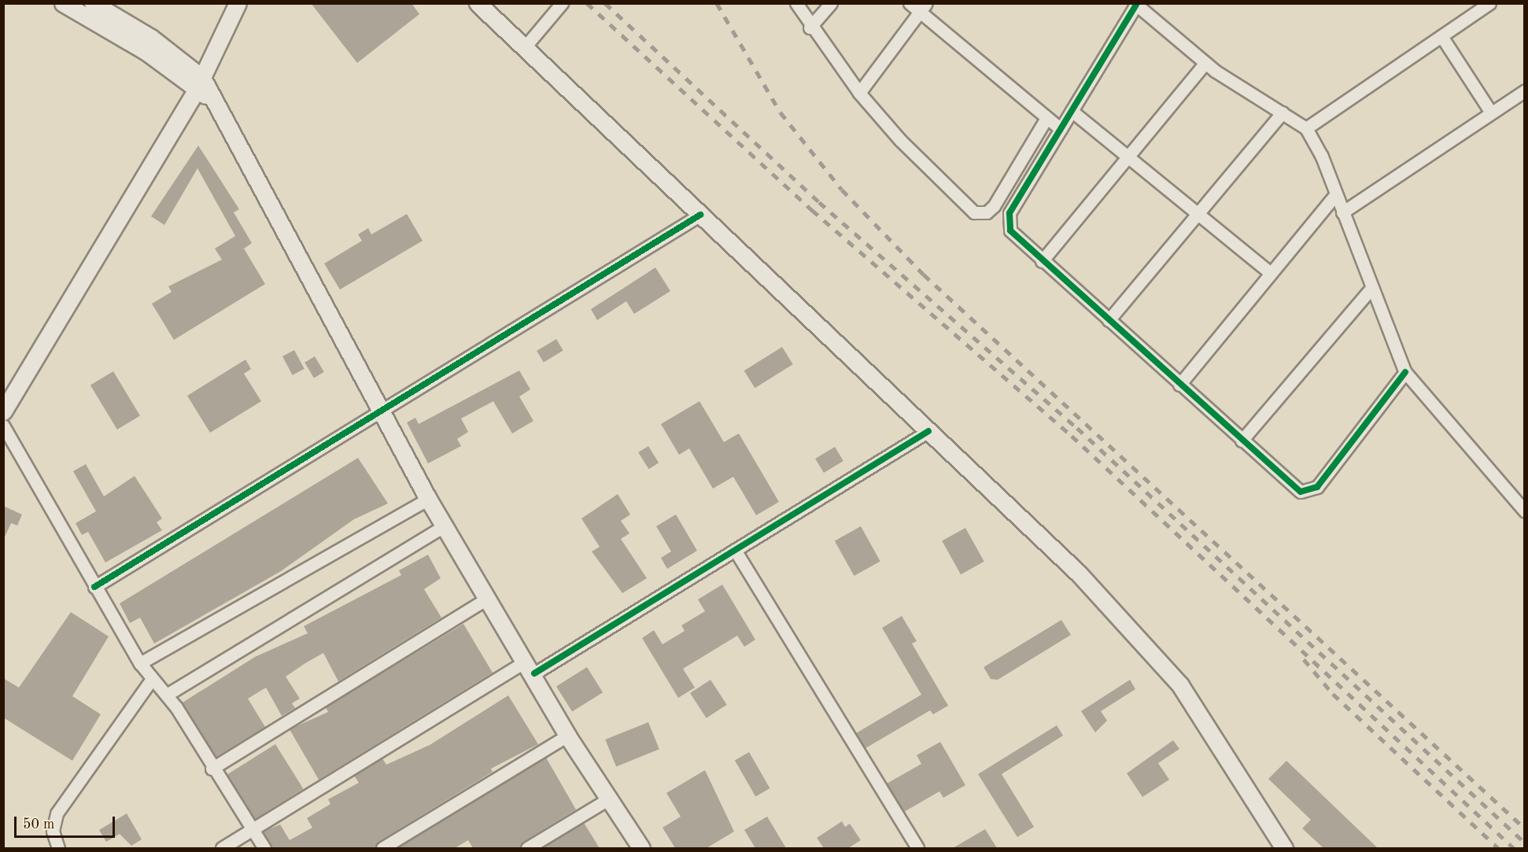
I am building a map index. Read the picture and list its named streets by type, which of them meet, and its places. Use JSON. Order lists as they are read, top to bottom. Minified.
{"scale_bar":"50 m"}
